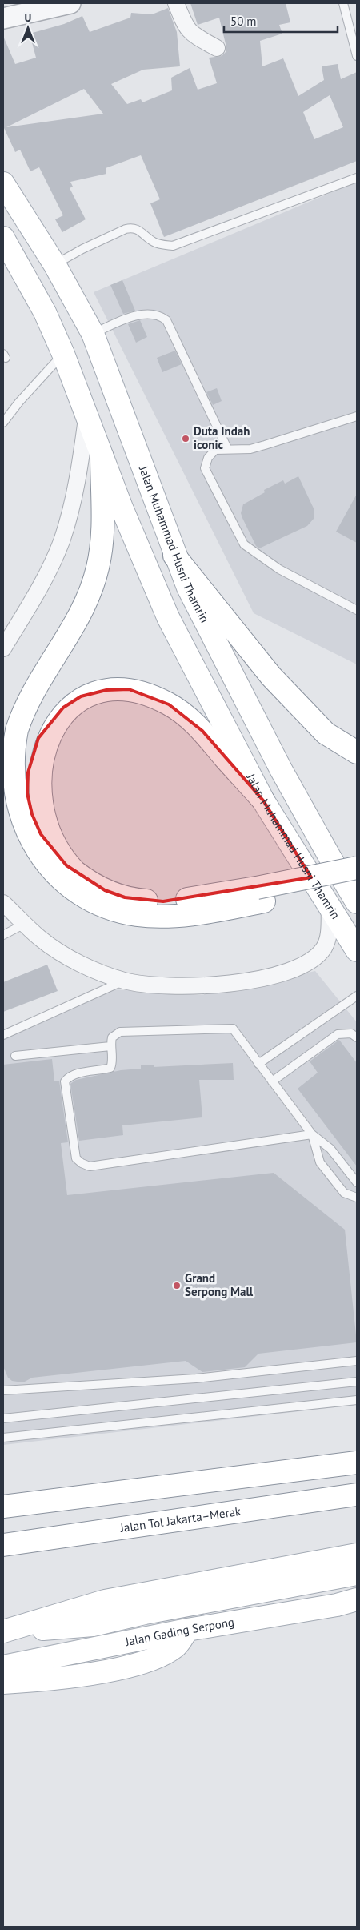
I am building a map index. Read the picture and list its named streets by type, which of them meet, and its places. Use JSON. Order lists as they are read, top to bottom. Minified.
{"streets":{"main road":["Jalan Muhammad Husni Thamrin","Jalan Tol Jakarta–Merak","Jalan Gading Serpong"]},"places":["Duta Indah iconic","Grand Serpong Mall"],"scale_bar":"50 m","north":"top"}
